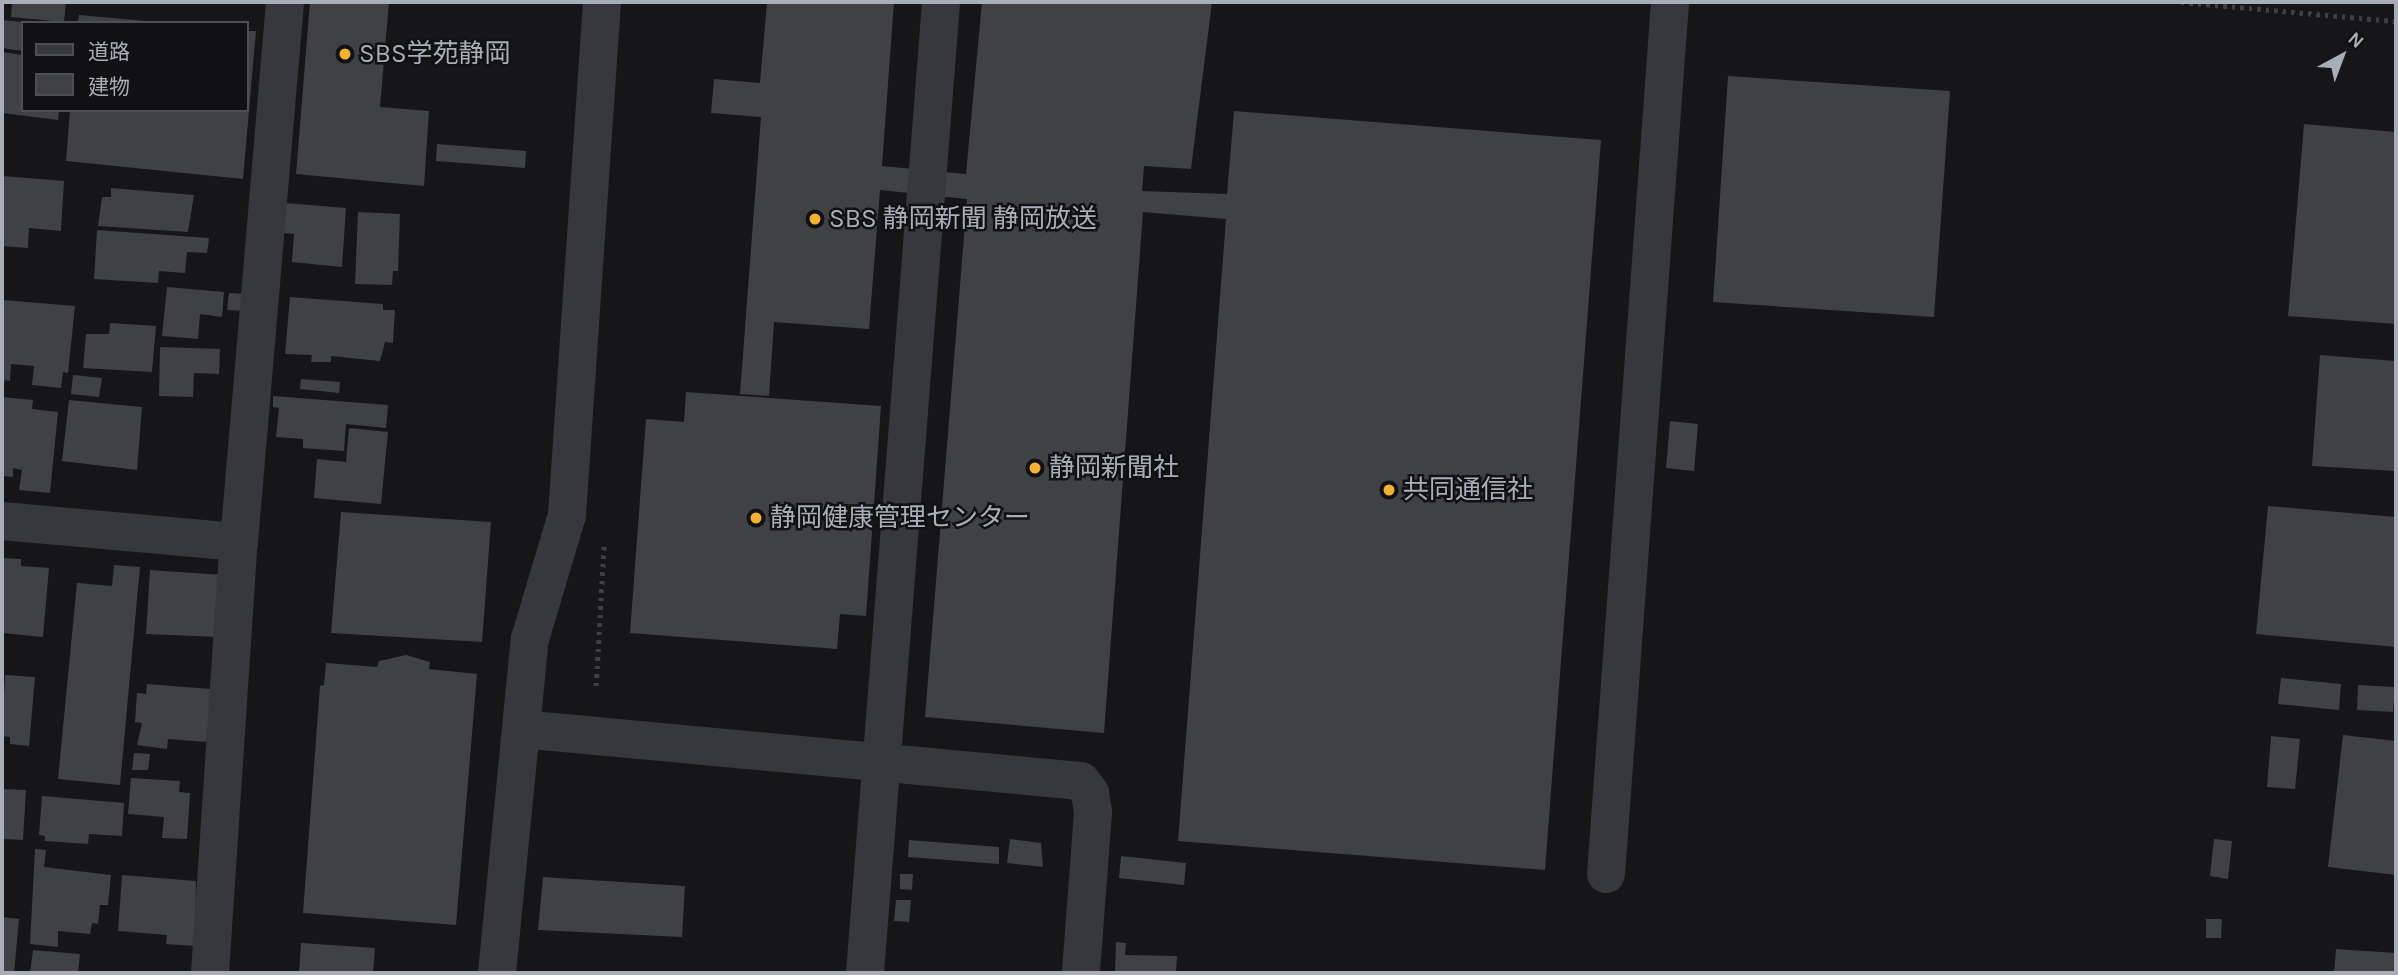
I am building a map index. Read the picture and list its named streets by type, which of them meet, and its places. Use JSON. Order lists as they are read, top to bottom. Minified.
{"places":["SBS学苑静岡","SBS 静岡新聞 静岡放送","静岡新聞社","共同通信社","静岡健康管理センター"],"legend":["道路","建物"],"north":"top right"}
